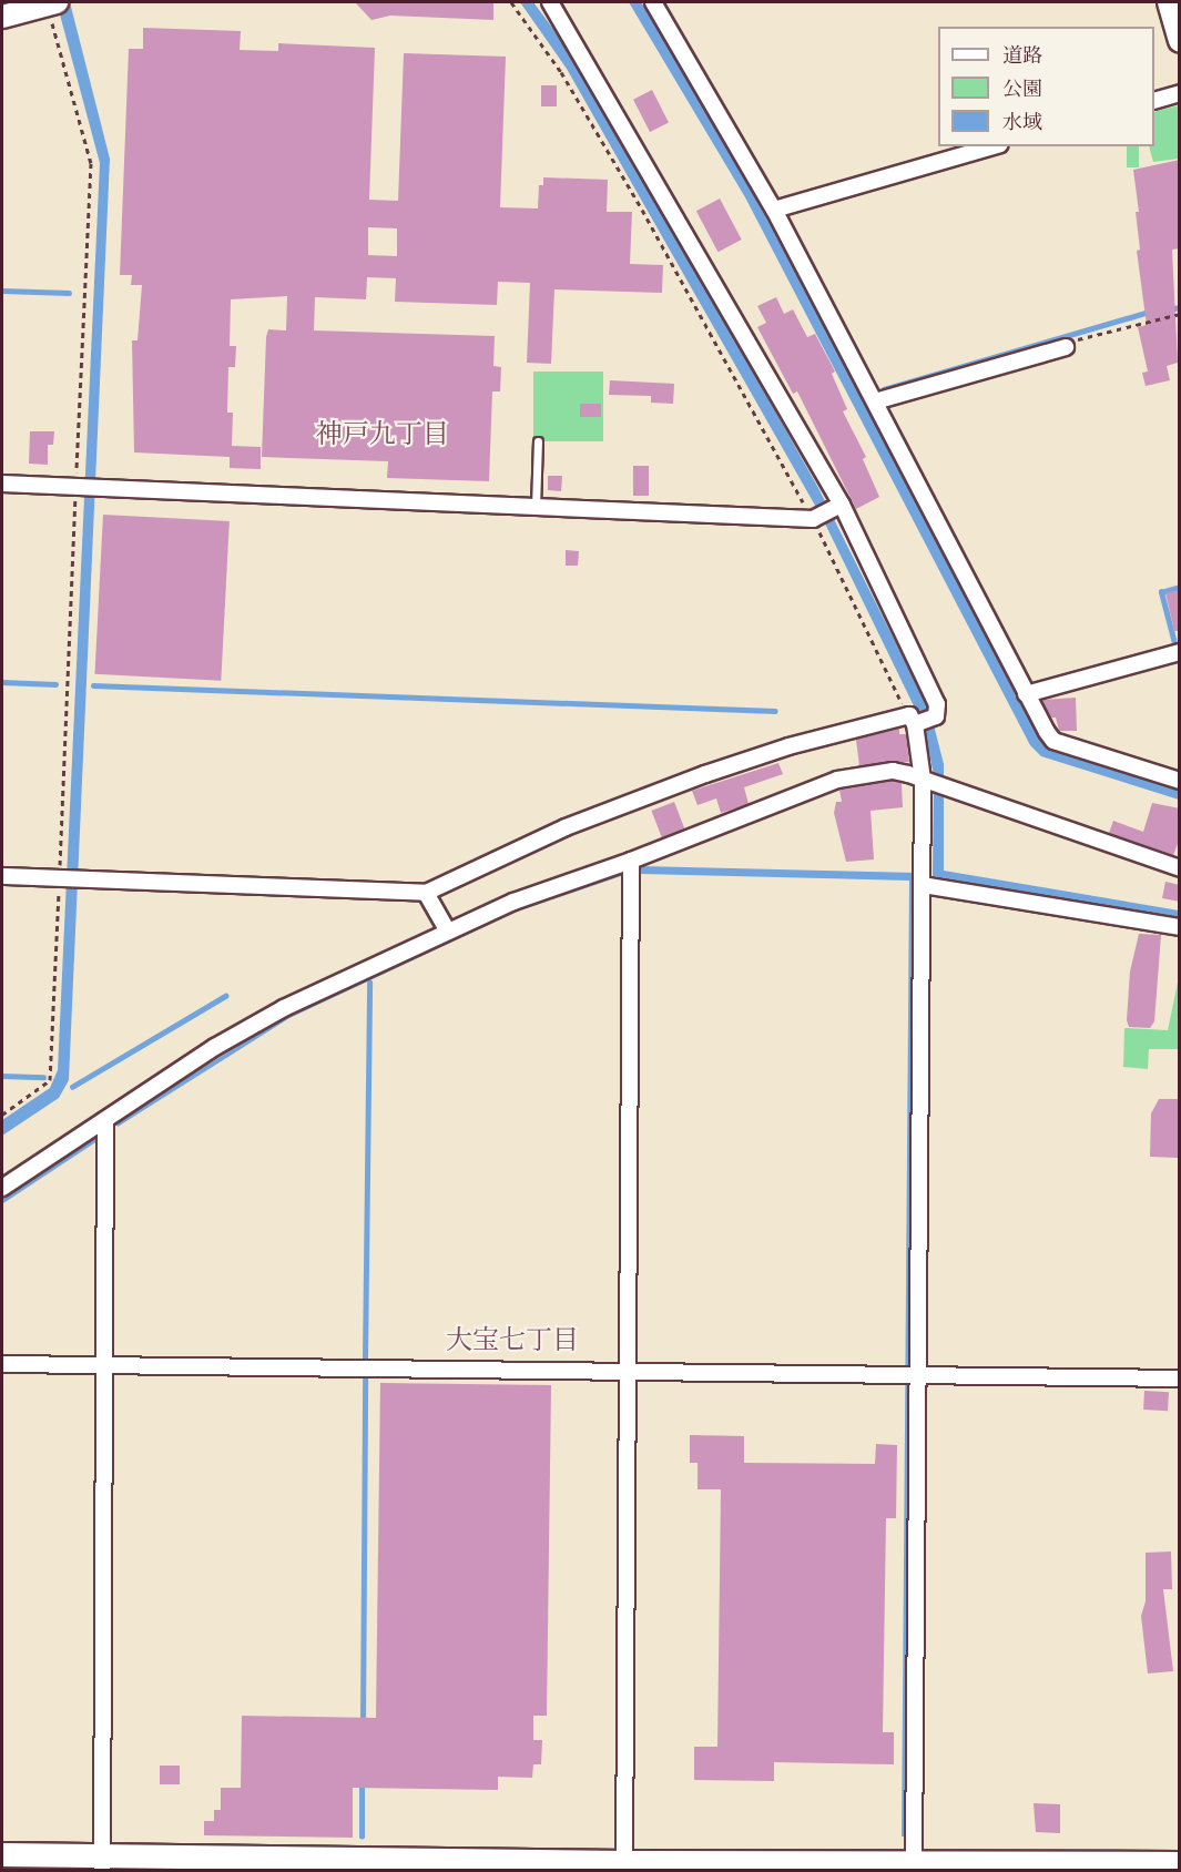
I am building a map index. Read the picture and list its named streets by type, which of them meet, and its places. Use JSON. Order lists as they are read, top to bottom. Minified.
{"districts":["神戸九丁目","大宝七丁目"],"legend":["道路","公園","水域"]}
